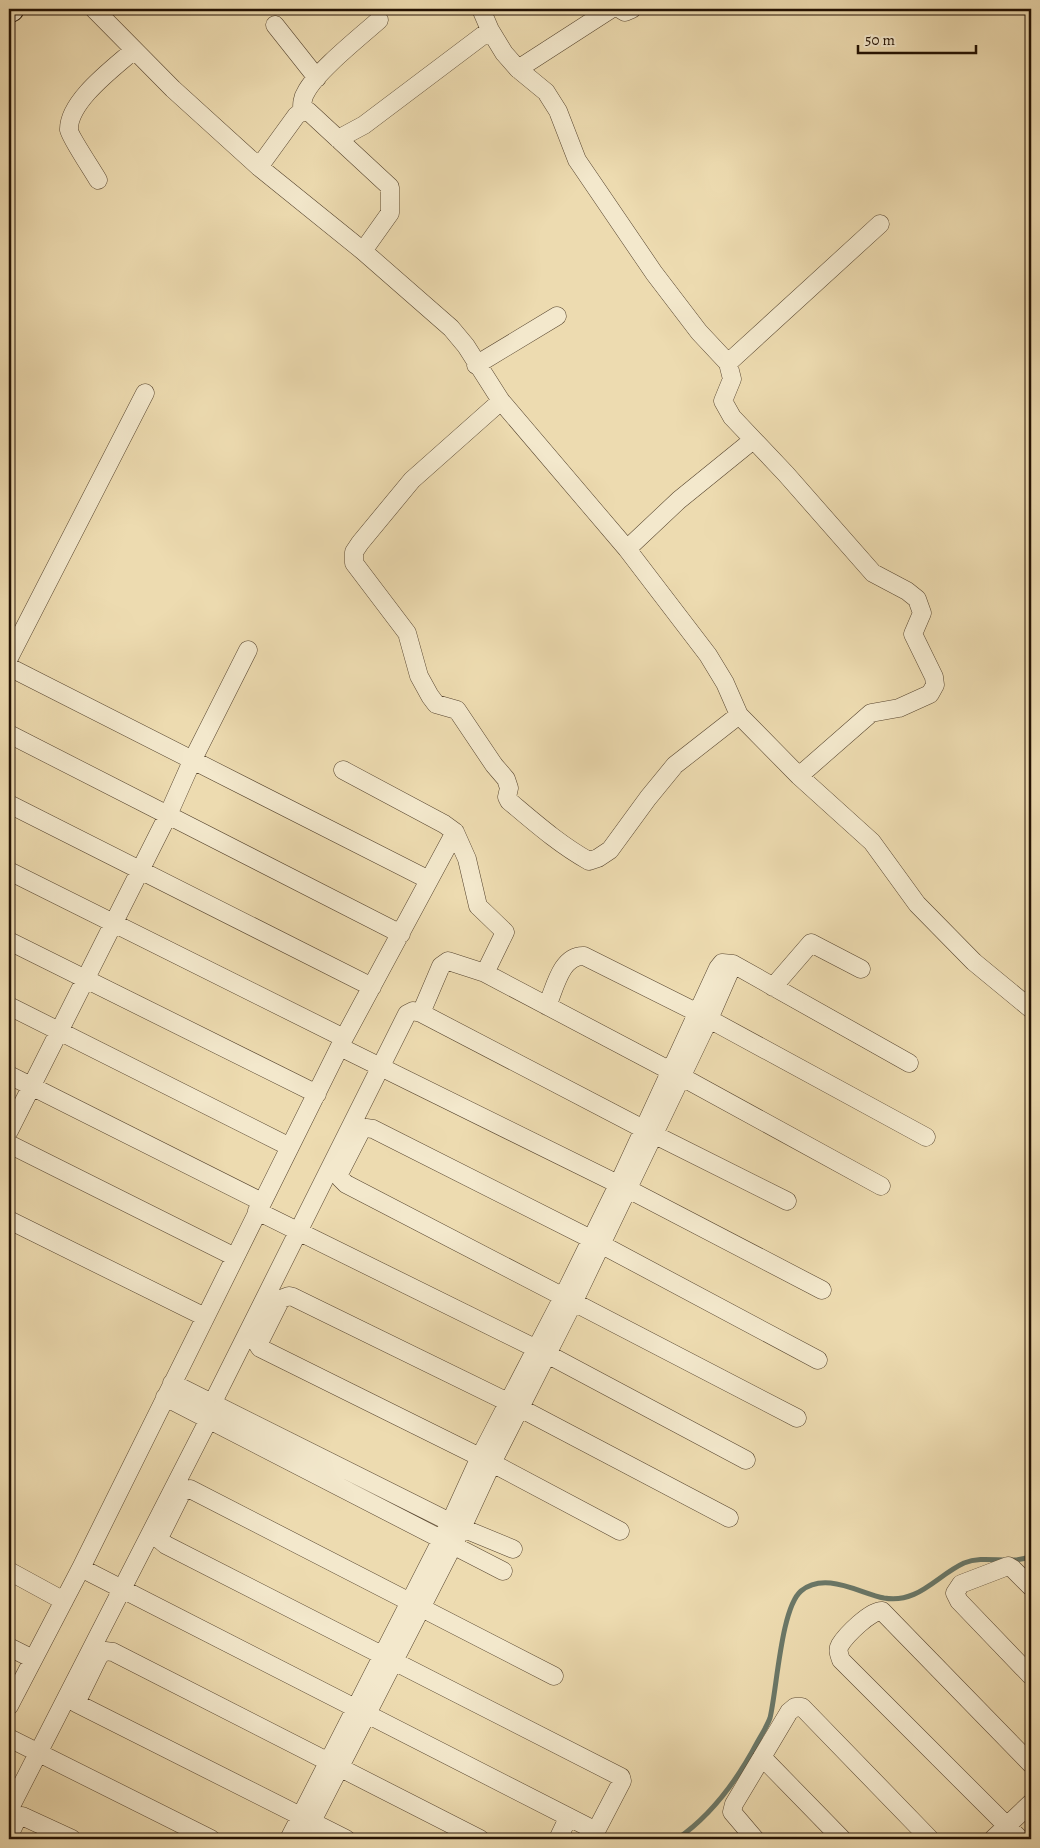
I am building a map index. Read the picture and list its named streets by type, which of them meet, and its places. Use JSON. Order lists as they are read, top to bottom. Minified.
{"scale_bar":"50 m"}
